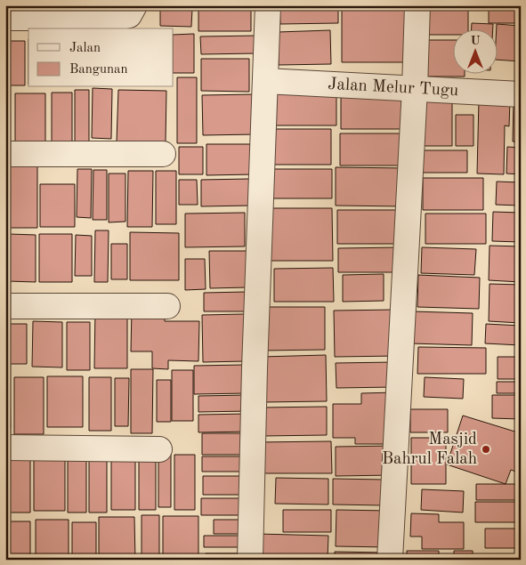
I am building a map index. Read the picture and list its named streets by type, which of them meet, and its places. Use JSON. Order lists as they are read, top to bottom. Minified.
{"streets":{"street":["Jalan Melur Tugu"]},"places":["Masjid Bahrul Falah"],"legend":["Jalan","Bangunan"],"north":"top"}
